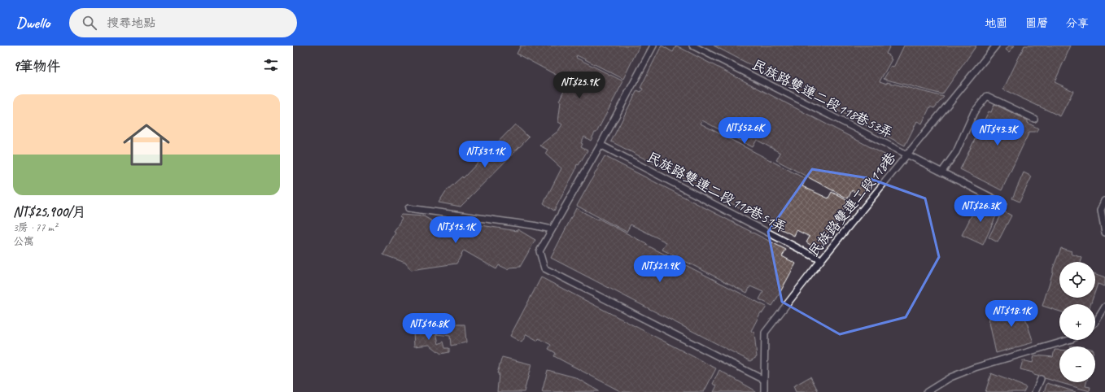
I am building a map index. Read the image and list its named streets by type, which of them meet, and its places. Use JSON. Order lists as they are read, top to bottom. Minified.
{"streets":{"lane":["民族路雙連二段118巷53弄","民族路雙連二段118巷51弄","民族路雙連二段118巷"]},"crossings":[["民族路雙連二段118巷53弄","民族路雙連二段118巷"],["民族路雙連二段118巷51弄","民族路雙連二段118巷"]],"page":{"header":"Dwello","search":"搜尋地點","nav":["地圖","圖層","分享"],"heading":"9筆物件","price":["NT$25.9K","NT$52.6K","NT$43.3K","NT$31.1K","NT$26.3K","NT$15.1K","NT$21.9K","NT$18.1K","NT$16.8K"],"list":[{"name":"NT$25,900/月","note":"3房 · 77 m² · 公寓"}],"map_buttons":["+","−"]}}
